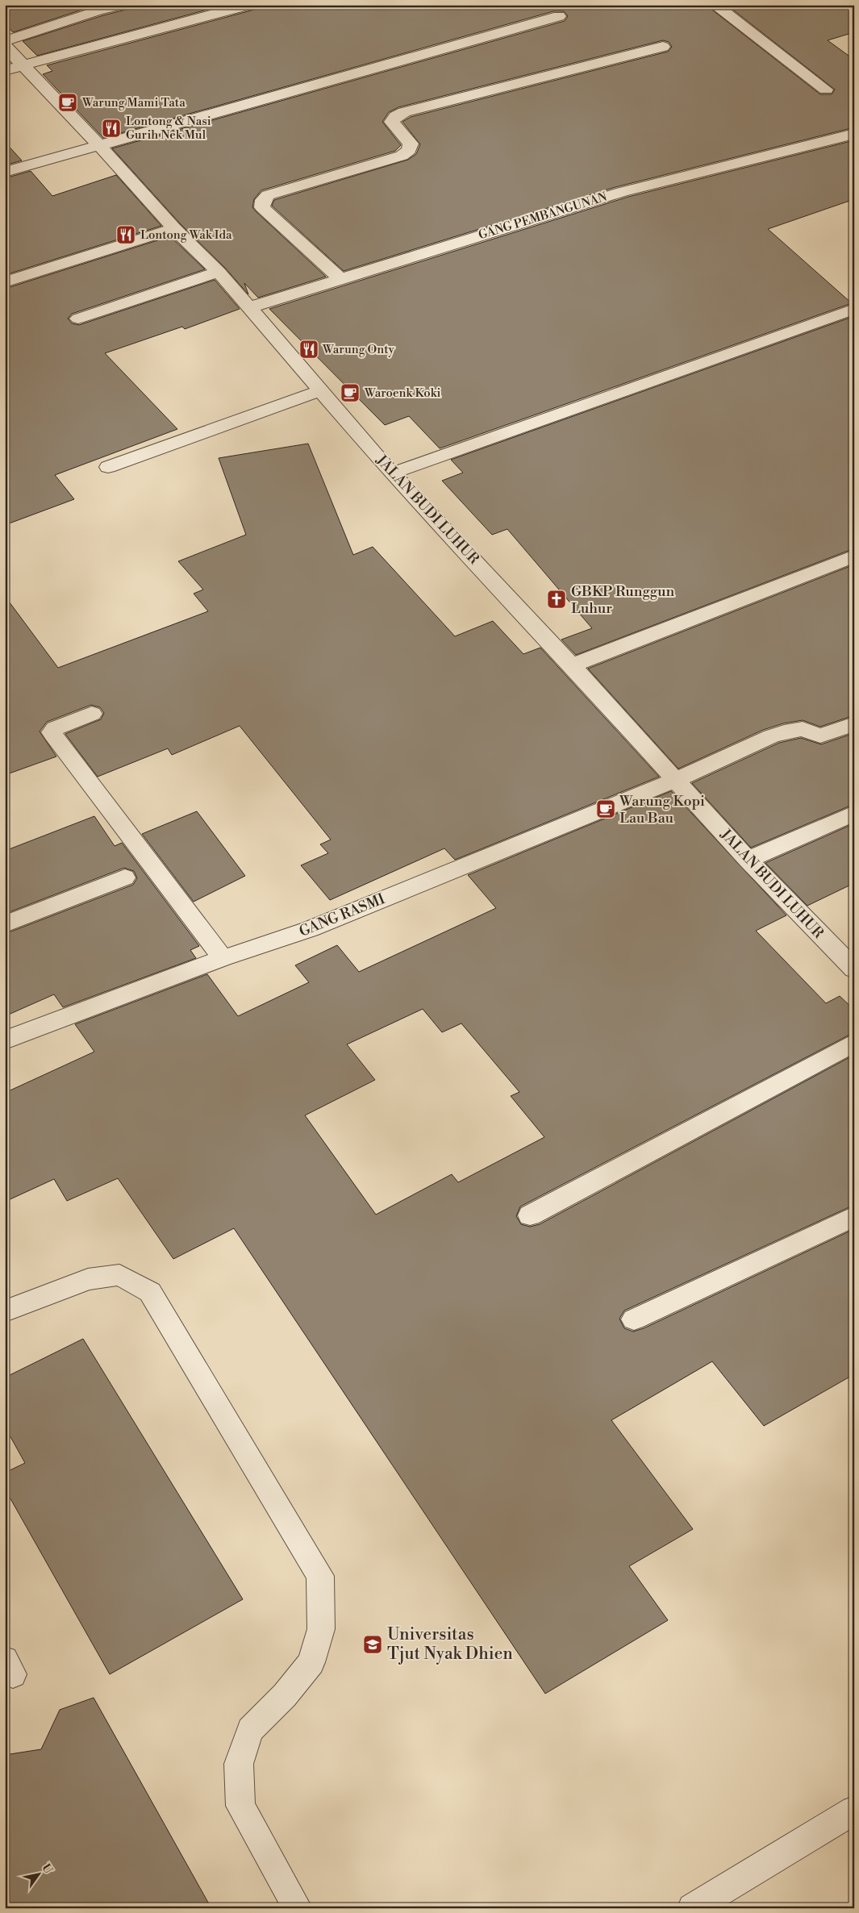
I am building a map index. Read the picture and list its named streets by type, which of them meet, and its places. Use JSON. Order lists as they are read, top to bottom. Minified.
{"streets":{"street":["GANG PEMBANGUNAN","JALAN BUDI LUHUR","GANG RASMI"]},"crossings":[["GANG PEMBANGUNAN","JALAN BUDI LUHUR"],["JALAN BUDI LUHUR","GANG RASMI"]],"places":{"cafe":["Warung Mami Tata","Waroenk Koki","Warung Kopi Lau Bau"],"restaurant":["Lontong & Nasi Gurih Nek Mul","Lontong Wak Ida","Warung Onty"],"church":["GBKP Runggun Luhur"],"school or university":["Universitas Tjut Nyak Dhien"]},"north":"top right"}
